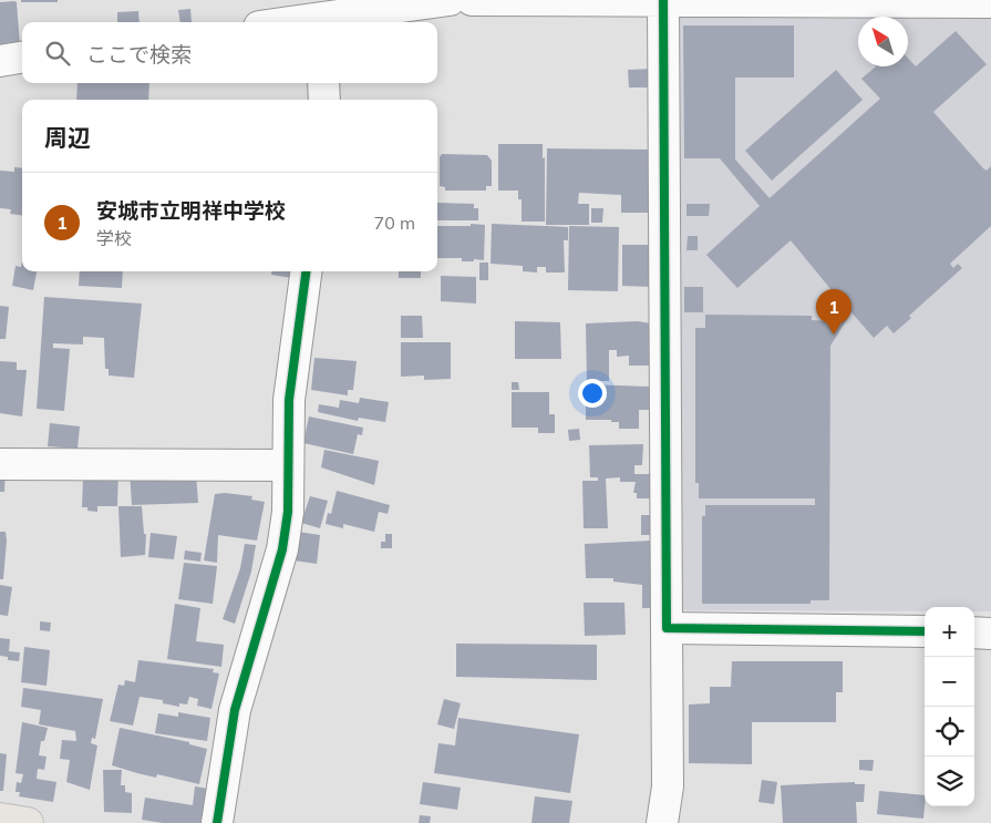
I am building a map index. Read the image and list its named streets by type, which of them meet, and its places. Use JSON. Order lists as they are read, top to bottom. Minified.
{"north":"top left","page":{"search":"ここで検索","heading":"周辺","list":[{"mark":"1","name":"安城市立明祥中学校","note":"学校","value":"70 m"}],"pins":"1","map_buttons":["+","−"]}}
